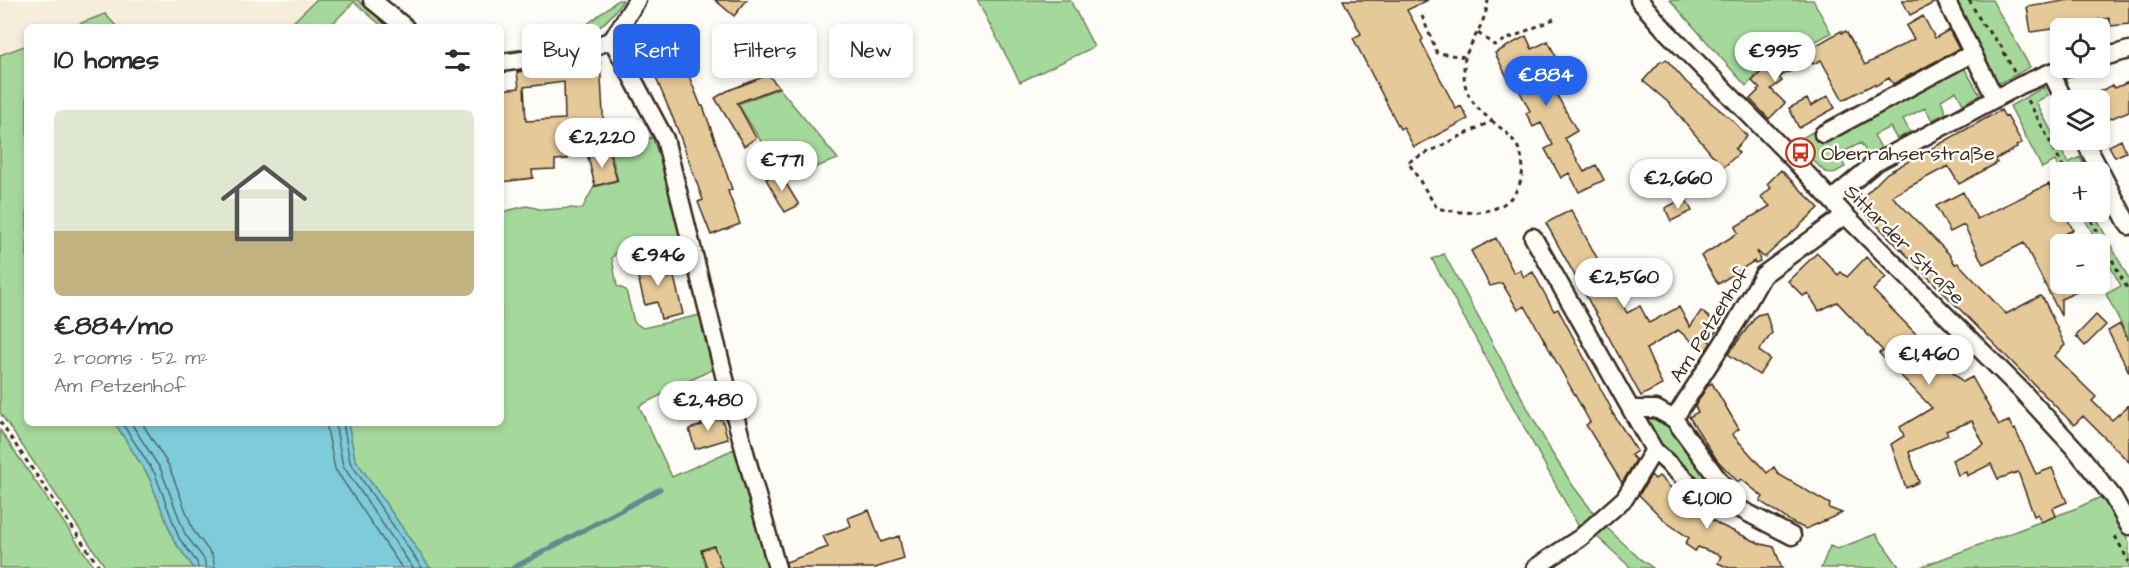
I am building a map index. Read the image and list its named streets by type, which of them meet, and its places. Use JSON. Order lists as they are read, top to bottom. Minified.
{"streets":{"street":["Sittarder Straße","Am Petzenhof"]},"crossings":[["Sittarder Straße","Am Petzenhof"]],"places":{"bus stop":["Oberrahserstraße"]},"page":{"map_buttons":["+","−"],"chip":["Buy","Rent","Filters","New"],"heading":"10 homes","price":["€995","€884","€2,220","€771","€2,660","€946","€2,560","€1,460","€2,480","€1,010"],"list":[{"name":"€884/mo","note":"2 rooms · 52 m² · Am Petzenhof"}]}}
